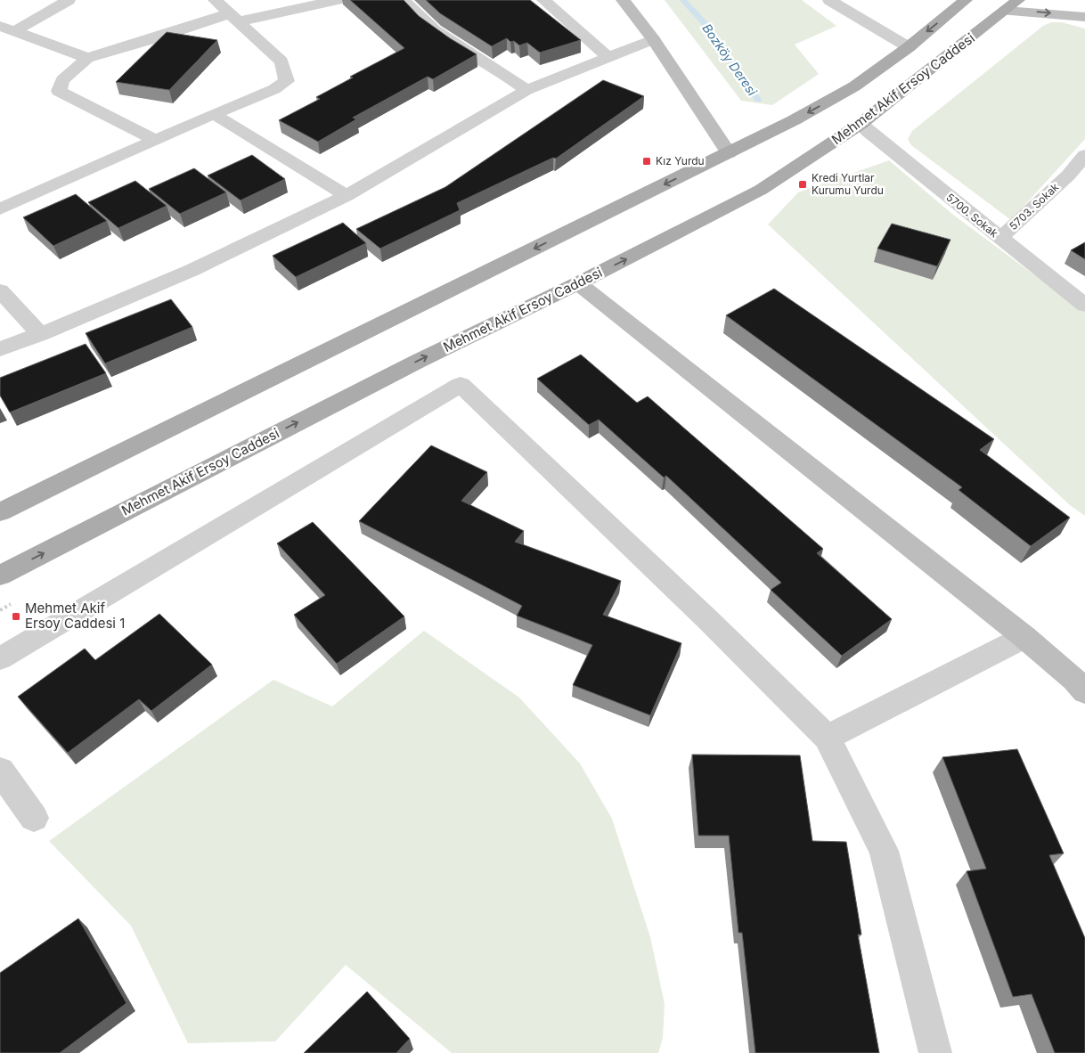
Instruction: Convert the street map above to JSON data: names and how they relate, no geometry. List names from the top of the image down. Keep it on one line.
{"streets":{"main road":["Mehmet Akif Ersoy Caddesi"],"street":["5703. Sokak","5700. Sokak"]},"crossings":[["Mehmet Akif Ersoy Caddesi","5700. Sokak"],["5703. Sokak","5700. Sokak"]],"water":["Bozköy Deresi"],"places":{"transit":["Kız Yurdu","Kredi Yurtlar Kurumu Yurdu","Mehmet Akif Ersoy Caddesi 1"]}}
